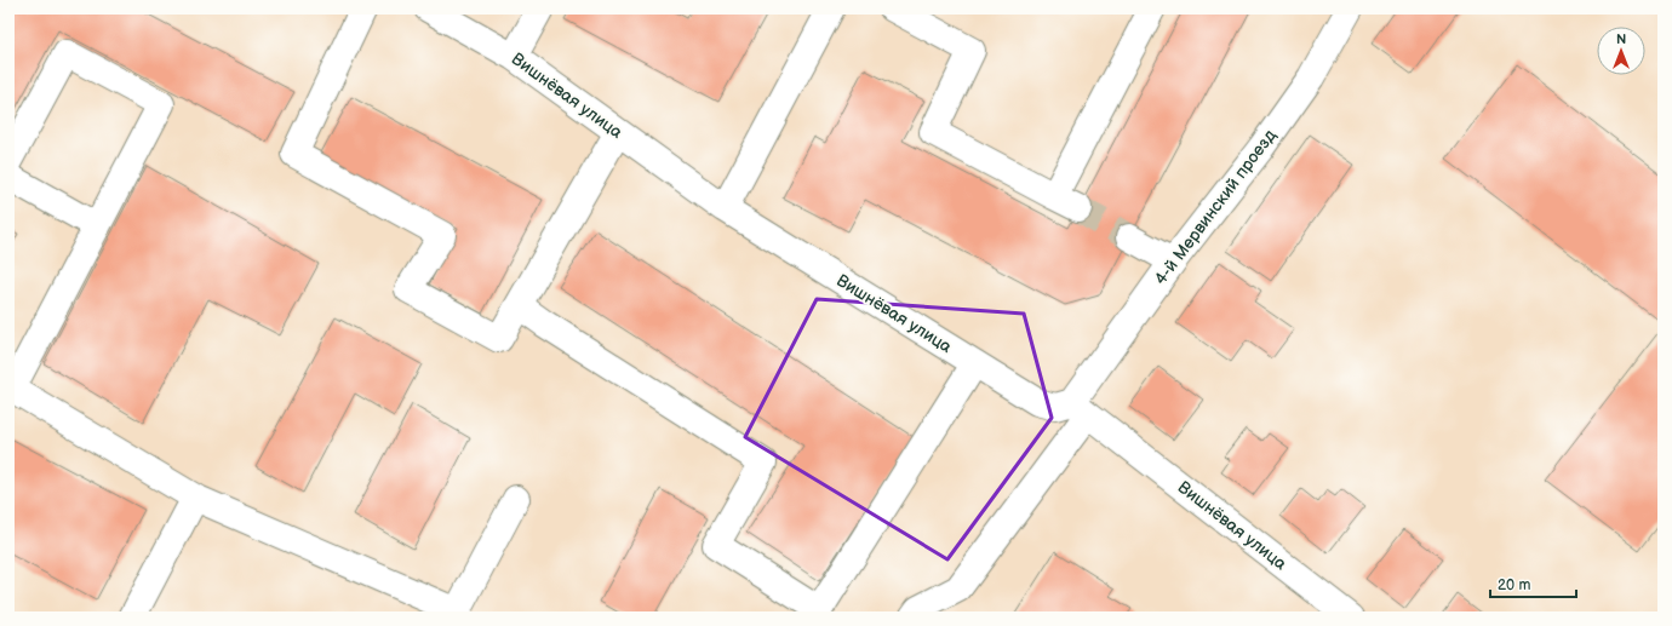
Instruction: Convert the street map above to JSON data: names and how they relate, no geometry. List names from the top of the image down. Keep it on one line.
{"streets":{"street":["Вишнёвая улица","4-й Мервинский проезд"]},"crossings":[["Вишнёвая улица","4-й Мервинский проезд"]],"scale_bar":"20 m","north":"top"}
